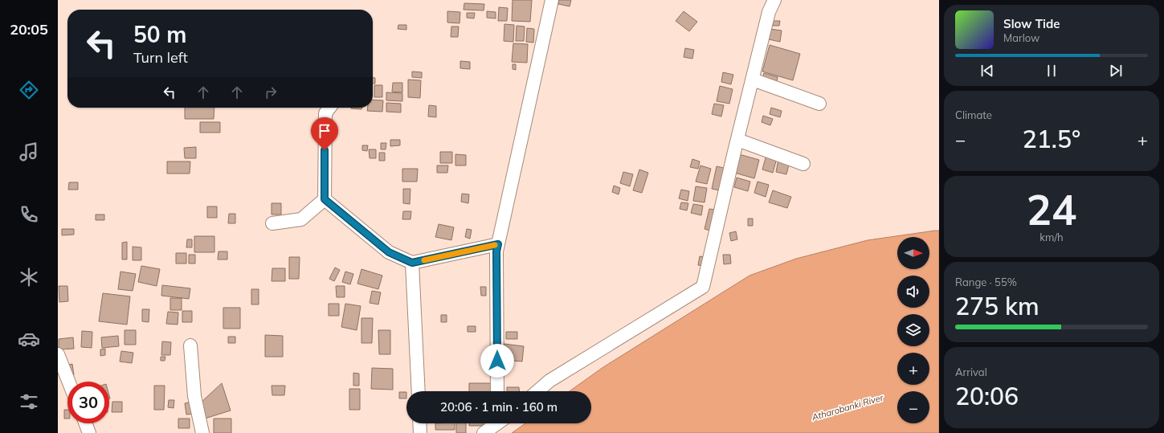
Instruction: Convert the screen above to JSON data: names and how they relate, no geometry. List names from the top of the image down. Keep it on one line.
{"water":["Atharobanki River"],"north":"right","page":{"tabs":"20:05","turn":["50 m","Turn left"],"song":["Slow Tide","Marlow"],"tile":["Climate",["24","km/h"],["Range · 55%","275 km"],["Arrival","20:06"]],"heat":["−","21.5°","+"],"map_buttons":["+","−"],"limit":"30","trip":"20:06 · 1 min · 160 m"}}
